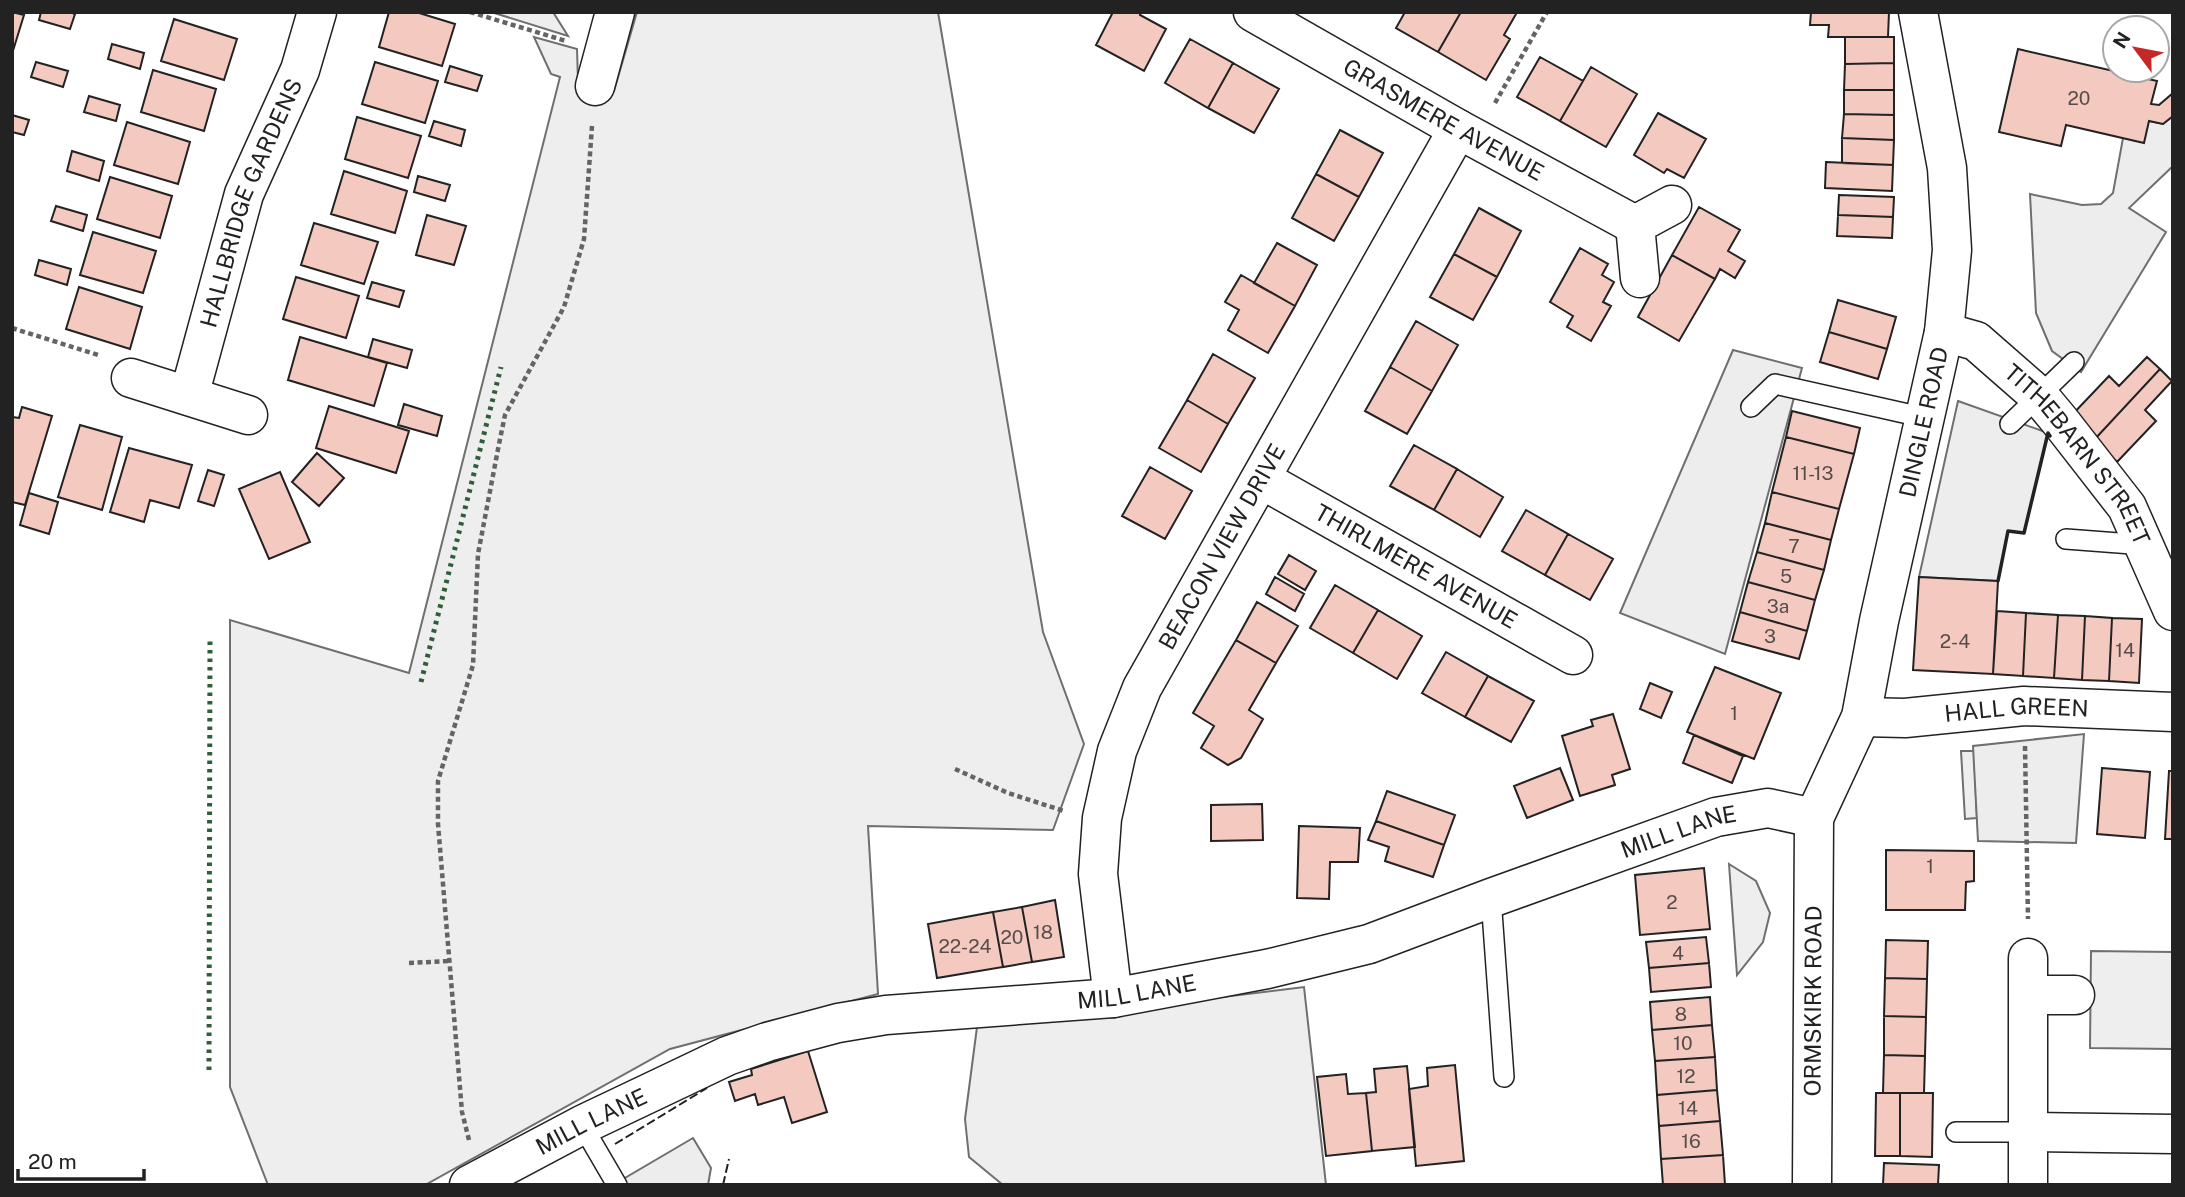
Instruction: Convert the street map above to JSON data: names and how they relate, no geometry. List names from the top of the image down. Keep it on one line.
{"streets":{"street":["GRASMERE AVENUE","HALLBRIDGE GARDENS","DINGLE ROAD","TITHEBARN STREET","BEACON VIEW DRIVE","THIRLMERE AVENUE","HALL GREEN","MILL LANE","ORMSKIRK ROAD"]},"crossings":[["GRASMERE AVENUE","BEACON VIEW DRIVE"],["DINGLE ROAD","TITHEBARN STREET"],["DINGLE ROAD","HALL GREEN"],["DINGLE ROAD","MILL LANE"],["DINGLE ROAD","ORMSKIRK ROAD"],["BEACON VIEW DRIVE","THIRLMERE AVENUE"],["BEACON VIEW DRIVE","MILL LANE"],["MILL LANE","ORMSKIRK ROAD"]],"house_numbers":["20","11-13","7","5","3a","3","2-4","14","1","1","2","18","20","22-24","4","8","10","12","14","16"],"scale_bar":"20 m","north":"top left"}
